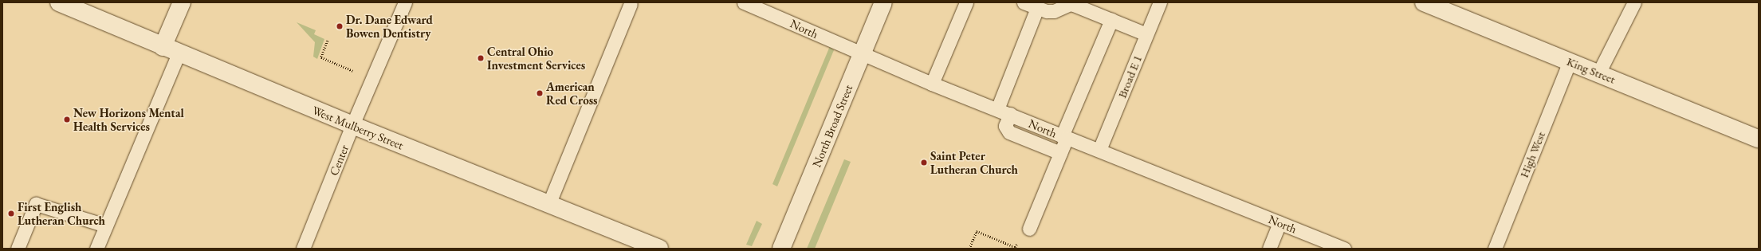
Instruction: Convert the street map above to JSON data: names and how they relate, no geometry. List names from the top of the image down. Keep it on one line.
{"streets":{"street":["King Street","North Broad Street","West Mulberry Street"],"lane":["North","Broad E 1","High West","Center"]},"crossings":[["North","Broad E 1"],["North","North Broad Street"],["King Street","High West"],["West Mulberry Street","Center"]],"places":["Dr. Dane Edward Bowen Dentistry","Central Ohio Investment Services","American Red Cross","New Horizons Mental Health Services","Saint Peter Lutheran Church","First English Lutheran Church"]}
